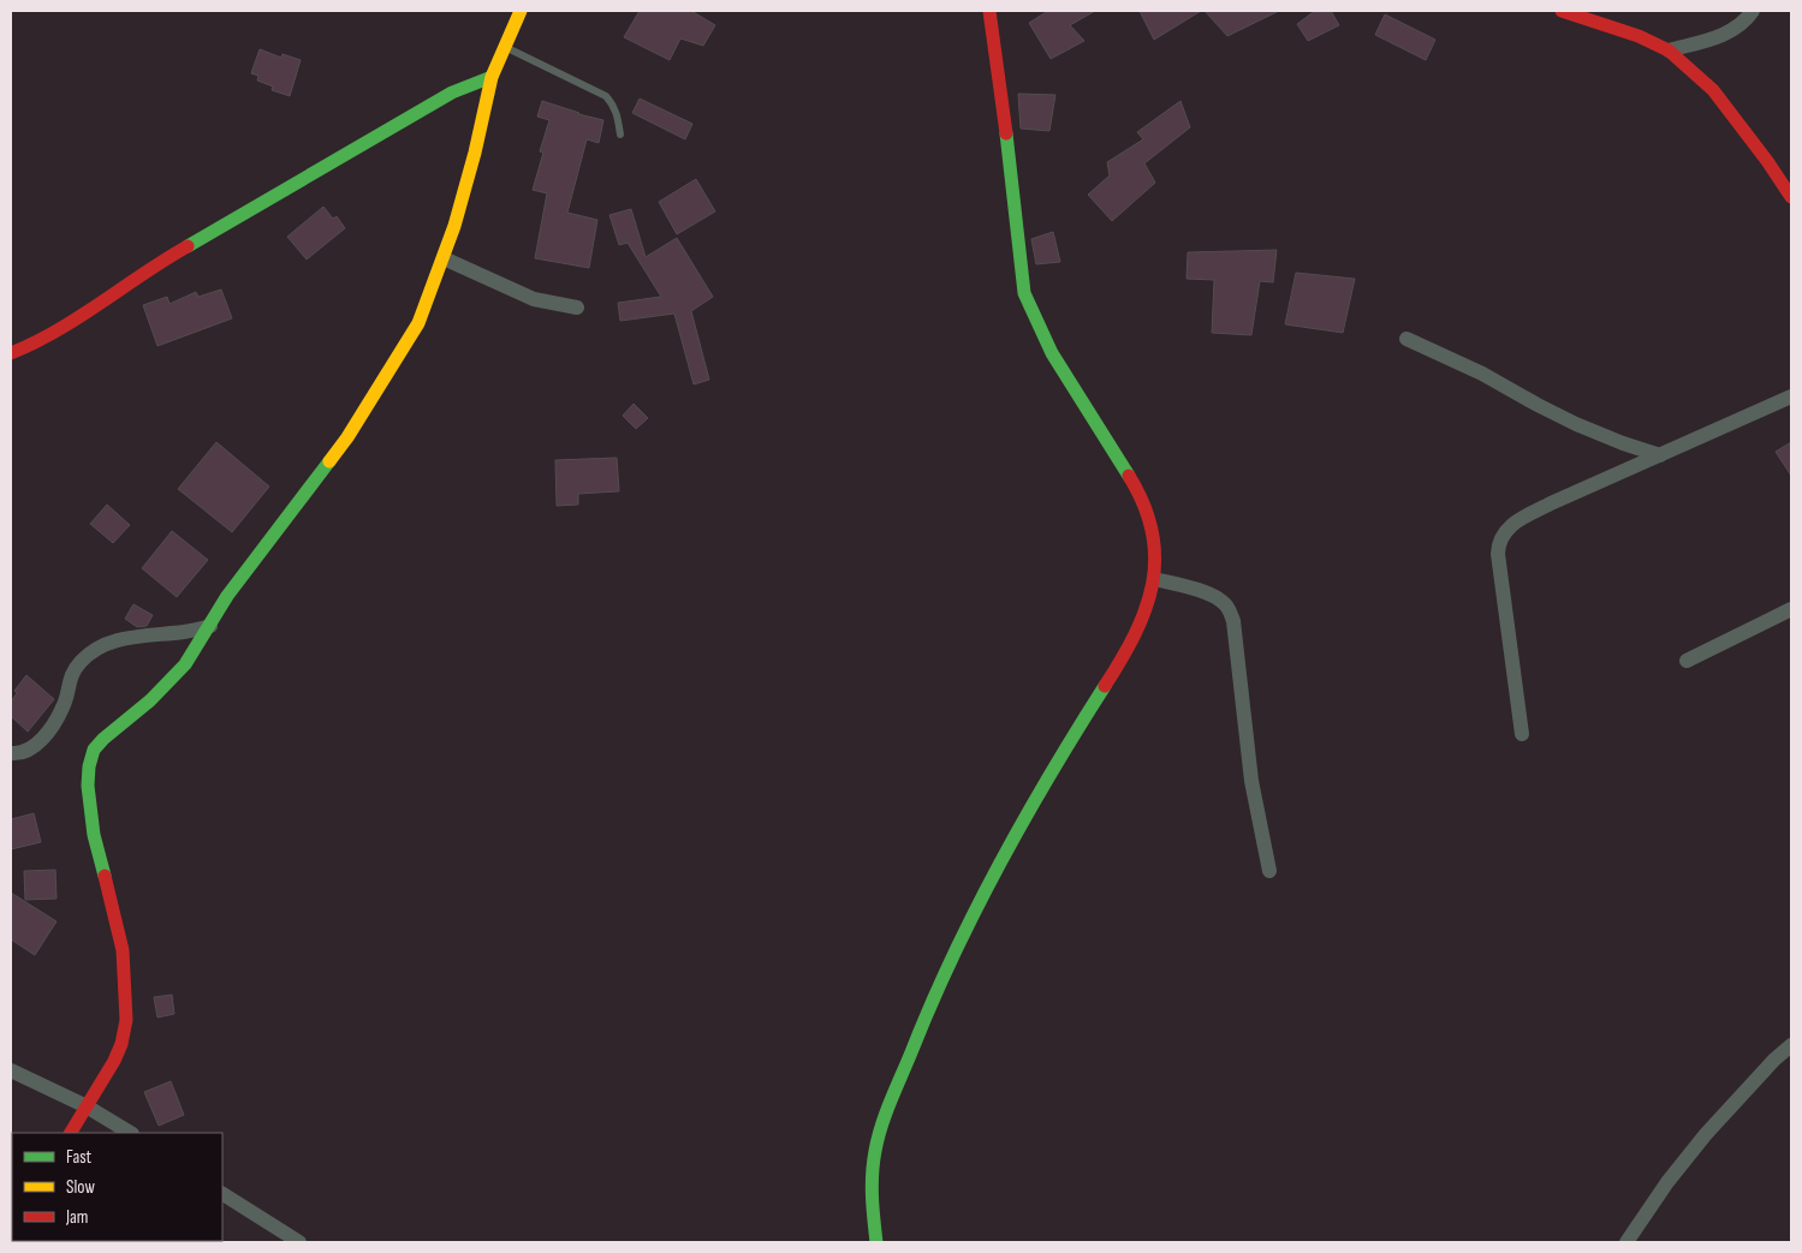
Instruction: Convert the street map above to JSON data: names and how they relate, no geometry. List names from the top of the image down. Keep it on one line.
{"legend":["Fast","Slow","Jam"]}
